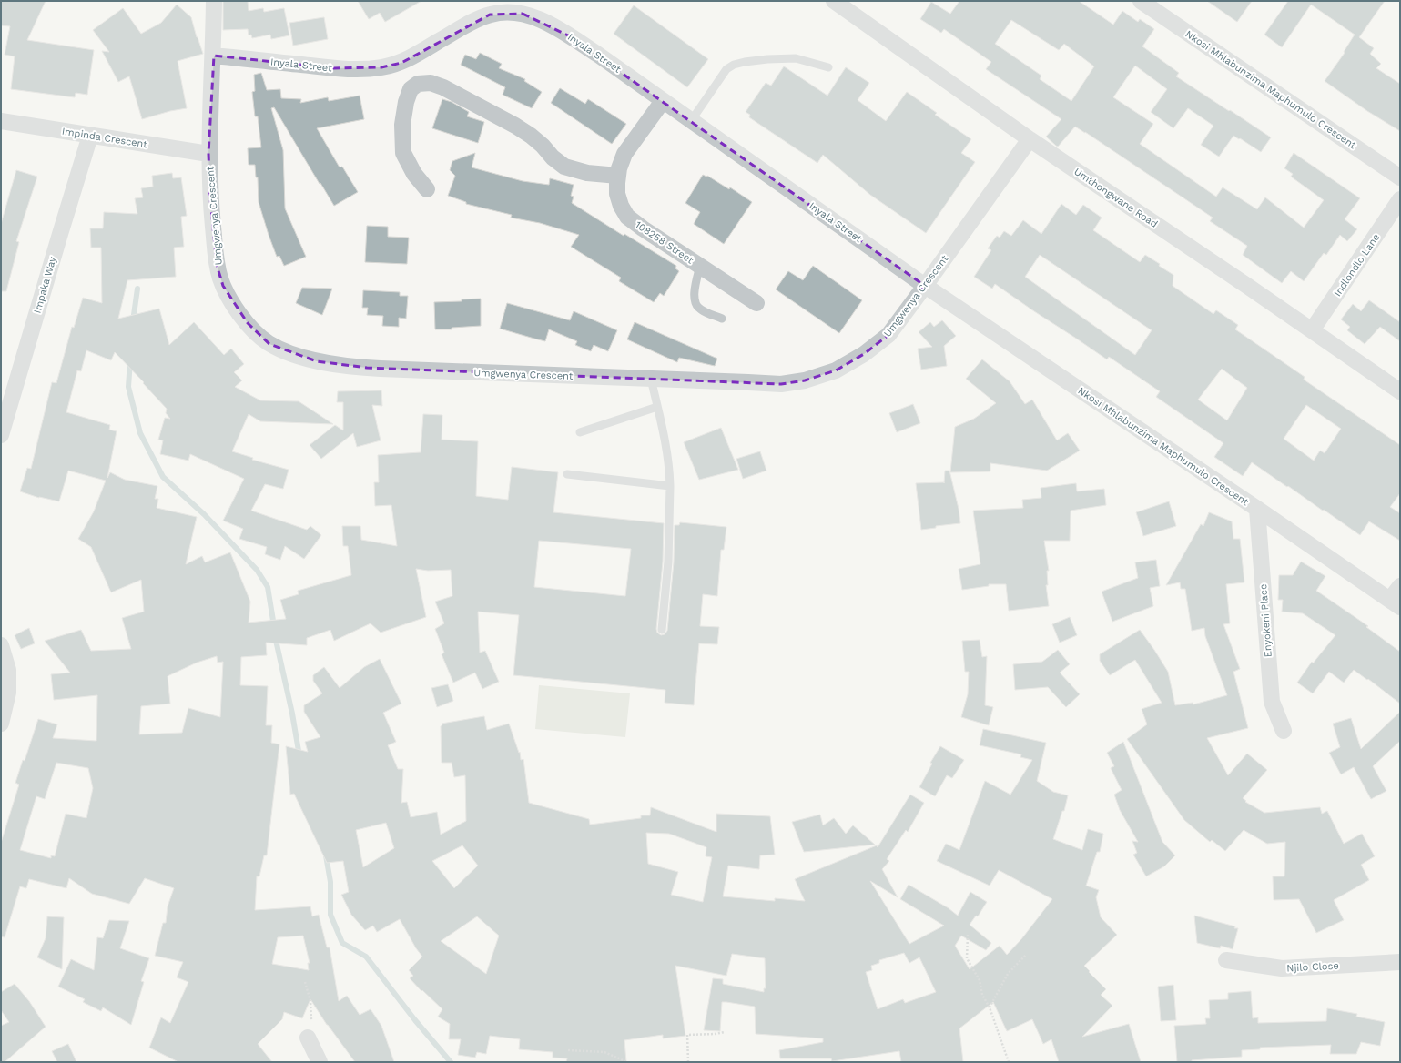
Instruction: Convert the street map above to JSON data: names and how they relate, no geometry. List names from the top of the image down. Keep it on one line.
{"streets":{"street":["Inyala Street","Nkosi Mhlabunzima Maphumulo Crescent","Impinda Crescent","Umthongwane Road","Umgwenya Crescent","108258 Street","Indlondlo Lane","Impaka Way","Enyokeni Place","Njilo Close"]},"crossings":[["Inyala Street","Nkosi Mhlabunzima Maphumulo Crescent"],["Inyala Street","Umgwenya Crescent"],["Inyala Street","108258 Street"],["Nkosi Mhlabunzima Maphumulo Crescent","Umgwenya Crescent"],["Nkosi Mhlabunzima Maphumulo Crescent","Enyokeni Place"],["Impinda Crescent","Umgwenya Crescent"],["Impinda Crescent","Impaka Way"],["Umthongwane Road","Umgwenya Crescent"],["Umthongwane Road","Indlondlo Lane"]]}
